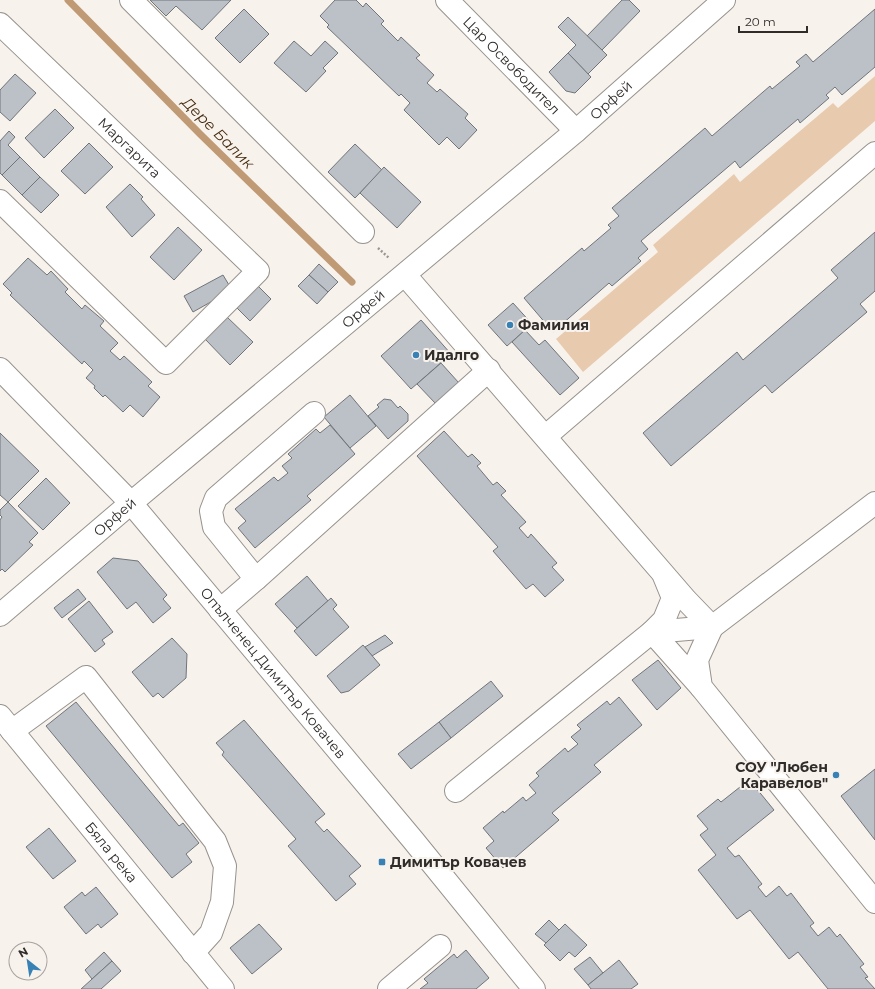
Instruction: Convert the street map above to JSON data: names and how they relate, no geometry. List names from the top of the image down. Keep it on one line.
{"streets":{"street":["Цар Освободител","Орфей","Маргарита","Опълченец Димитър Ковачев","Бяла река"]},"crossings":[["Цар Освободител","Орфей"],["Орфей","Опълченец Димитър Ковачев"]],"water":["Дере Балик"],"places":{"other":["Фамилия","Идалго","СОУ \"Любен Каравелов\""],"transit":["Димитър Ковачев"]},"scale_bar":"20 m","north":"top left"}
